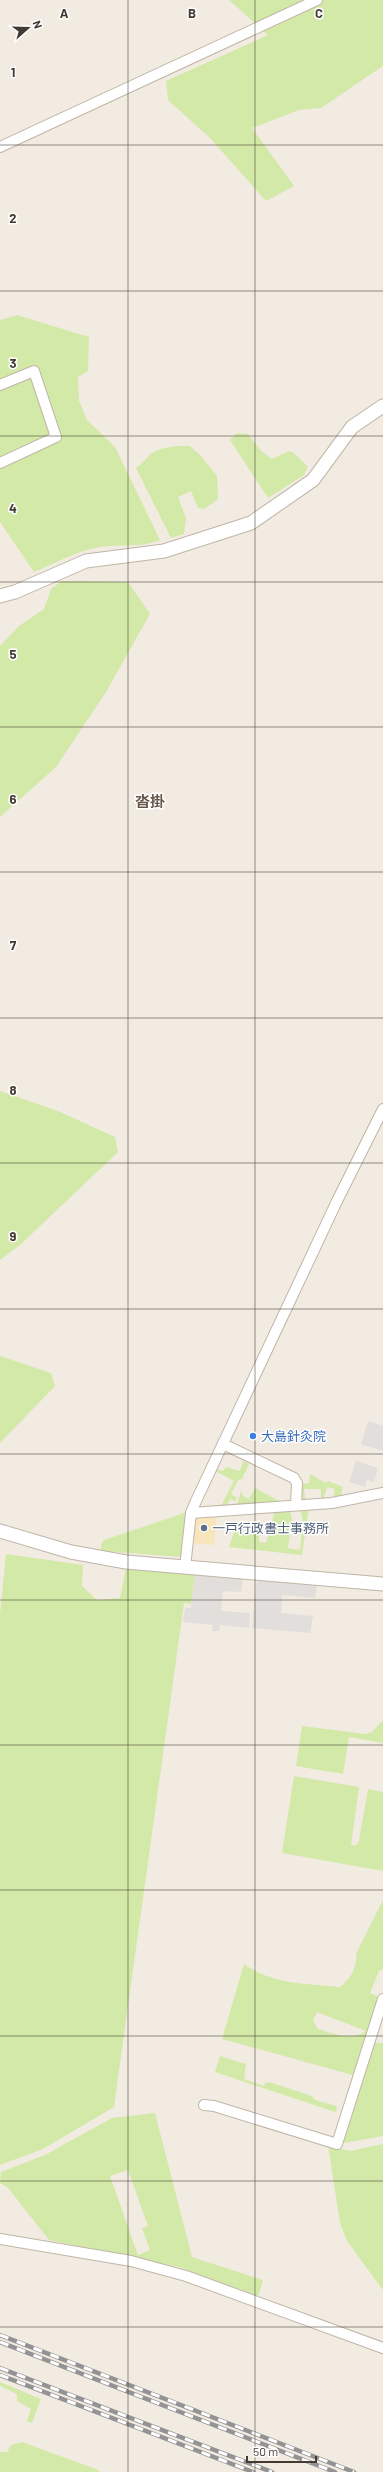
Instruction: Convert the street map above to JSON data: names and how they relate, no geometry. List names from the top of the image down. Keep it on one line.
{"districts":["沓掛"],"places":["大島針灸院","一戸行政書士事務所"],"scale_bar":"50 m","north":"right","grid":{"columns":["A","B","C"],"rows":["1","2","3","4","5","6","7","8","9"]}}
